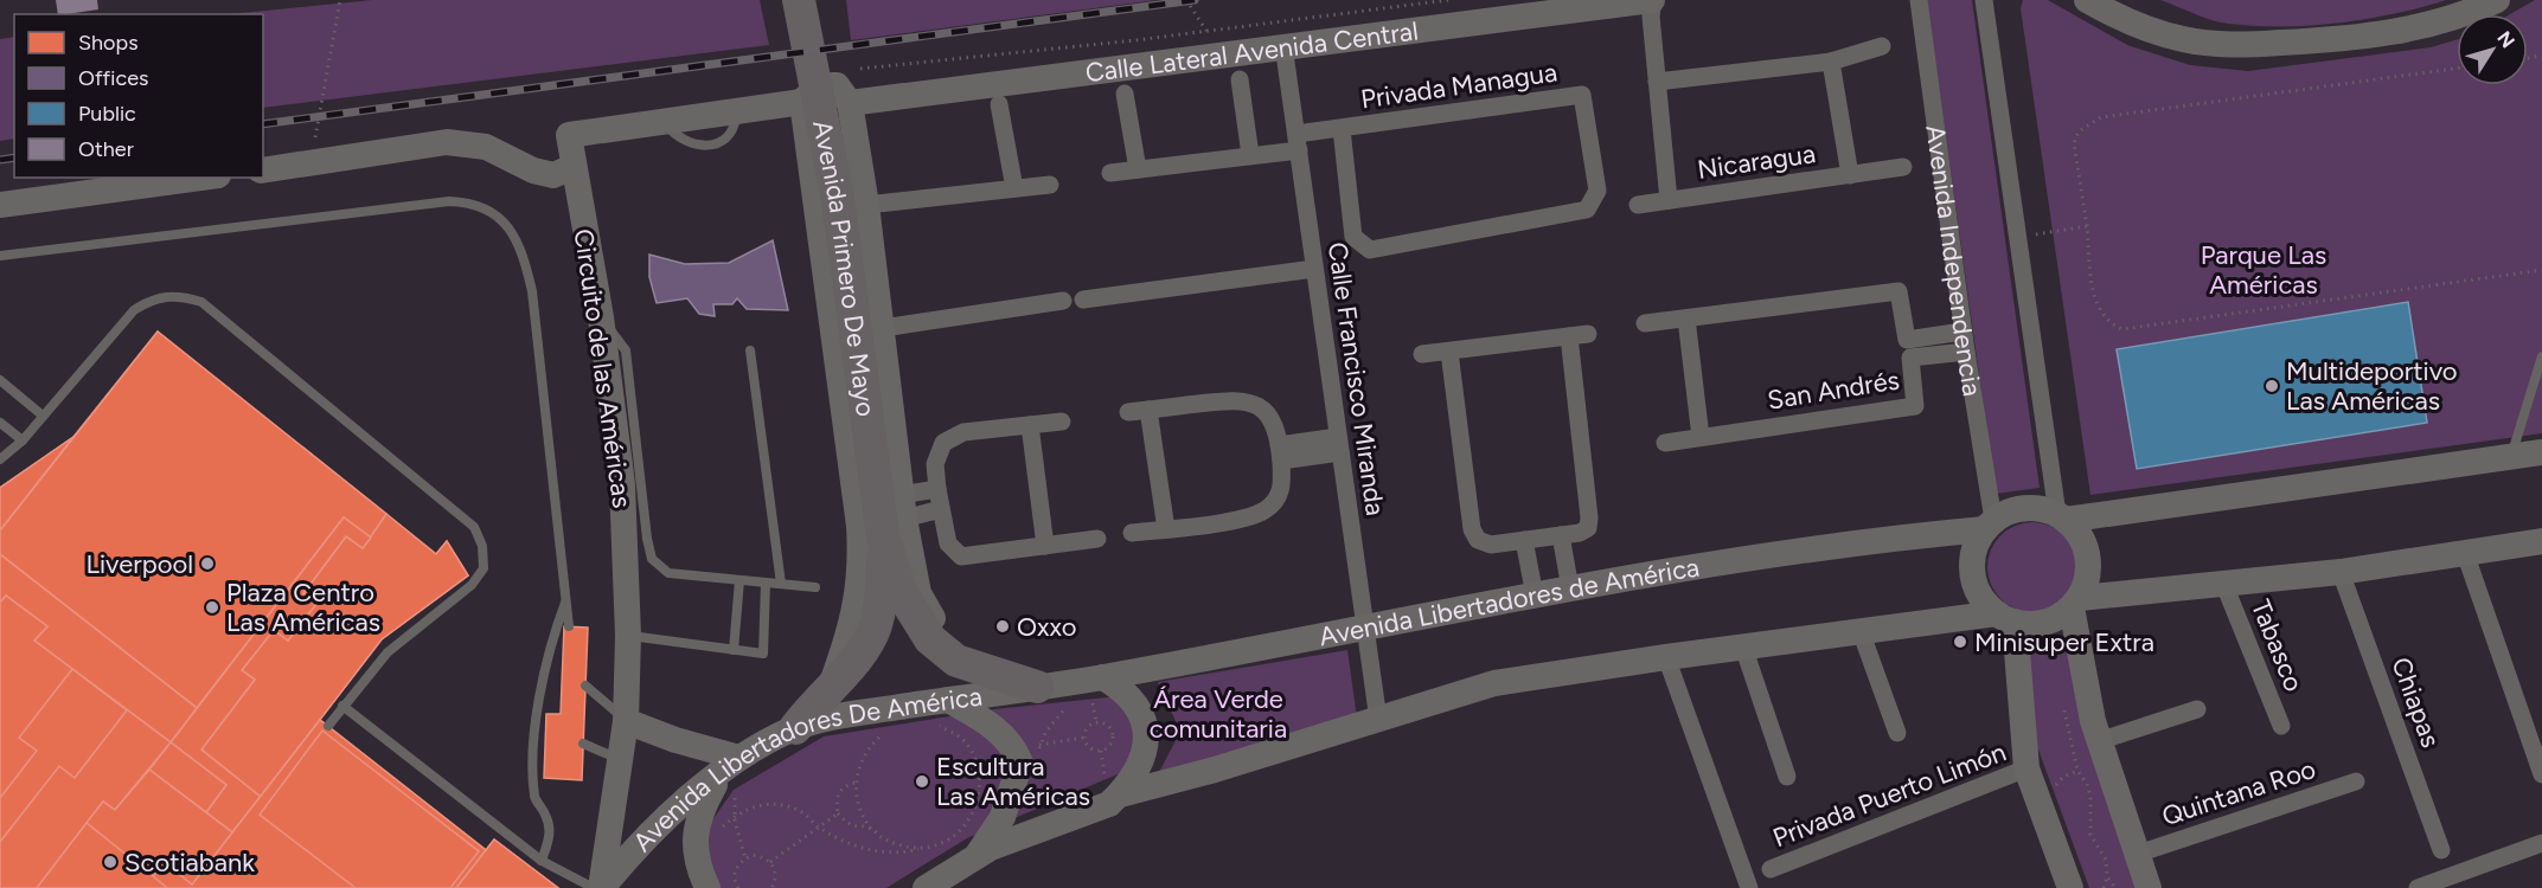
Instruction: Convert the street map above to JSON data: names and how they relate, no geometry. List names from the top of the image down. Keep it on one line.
{"streets":{"highway":["Avenida Primero De Mayo"],"main road":["Calle Lateral Avenida Central","Circuito de las Américas","Avenida Libertadores de América","Avenida Libertadores De América"],"street":["Privada Managua","Nicaragua","Avenida Independencia","Calle Francisco Miranda","San Andrés","Tabasco","Chiapas","Quintana Roo","Privada Puerto Limón"]},"crossings":[["Calle Lateral Avenida Central","Nicaragua"],["Calle Lateral Avenida Central","Calle Francisco Miranda"],["Privada Managua","Calle Francisco Miranda"],["Avenida Independencia","San Andrés"],["Avenida Independencia","Avenida Libertadores de América"],["Avenida Primero De Mayo","Avenida Libertadores de América"],["Avenida Primero De Mayo","Avenida Libertadores De América"],["Circuito de las Américas","Avenida Libertadores De América"],["Calle Francisco Miranda","Avenida Libertadores de América"],["Avenida Libertadores de América","Avenida Libertadores De América"]],"parks":["Parque Las Américas","Área Verde comunitaria"],"places":["Multideportivo Las Américas","Liverpool","Plaza Centro Las Américas","Oxxo","Minisuper Extra","Escultura Las Américas","Scotiabank"],"legend":["Shops","Offices","Public","Other"],"north":"top right"}
